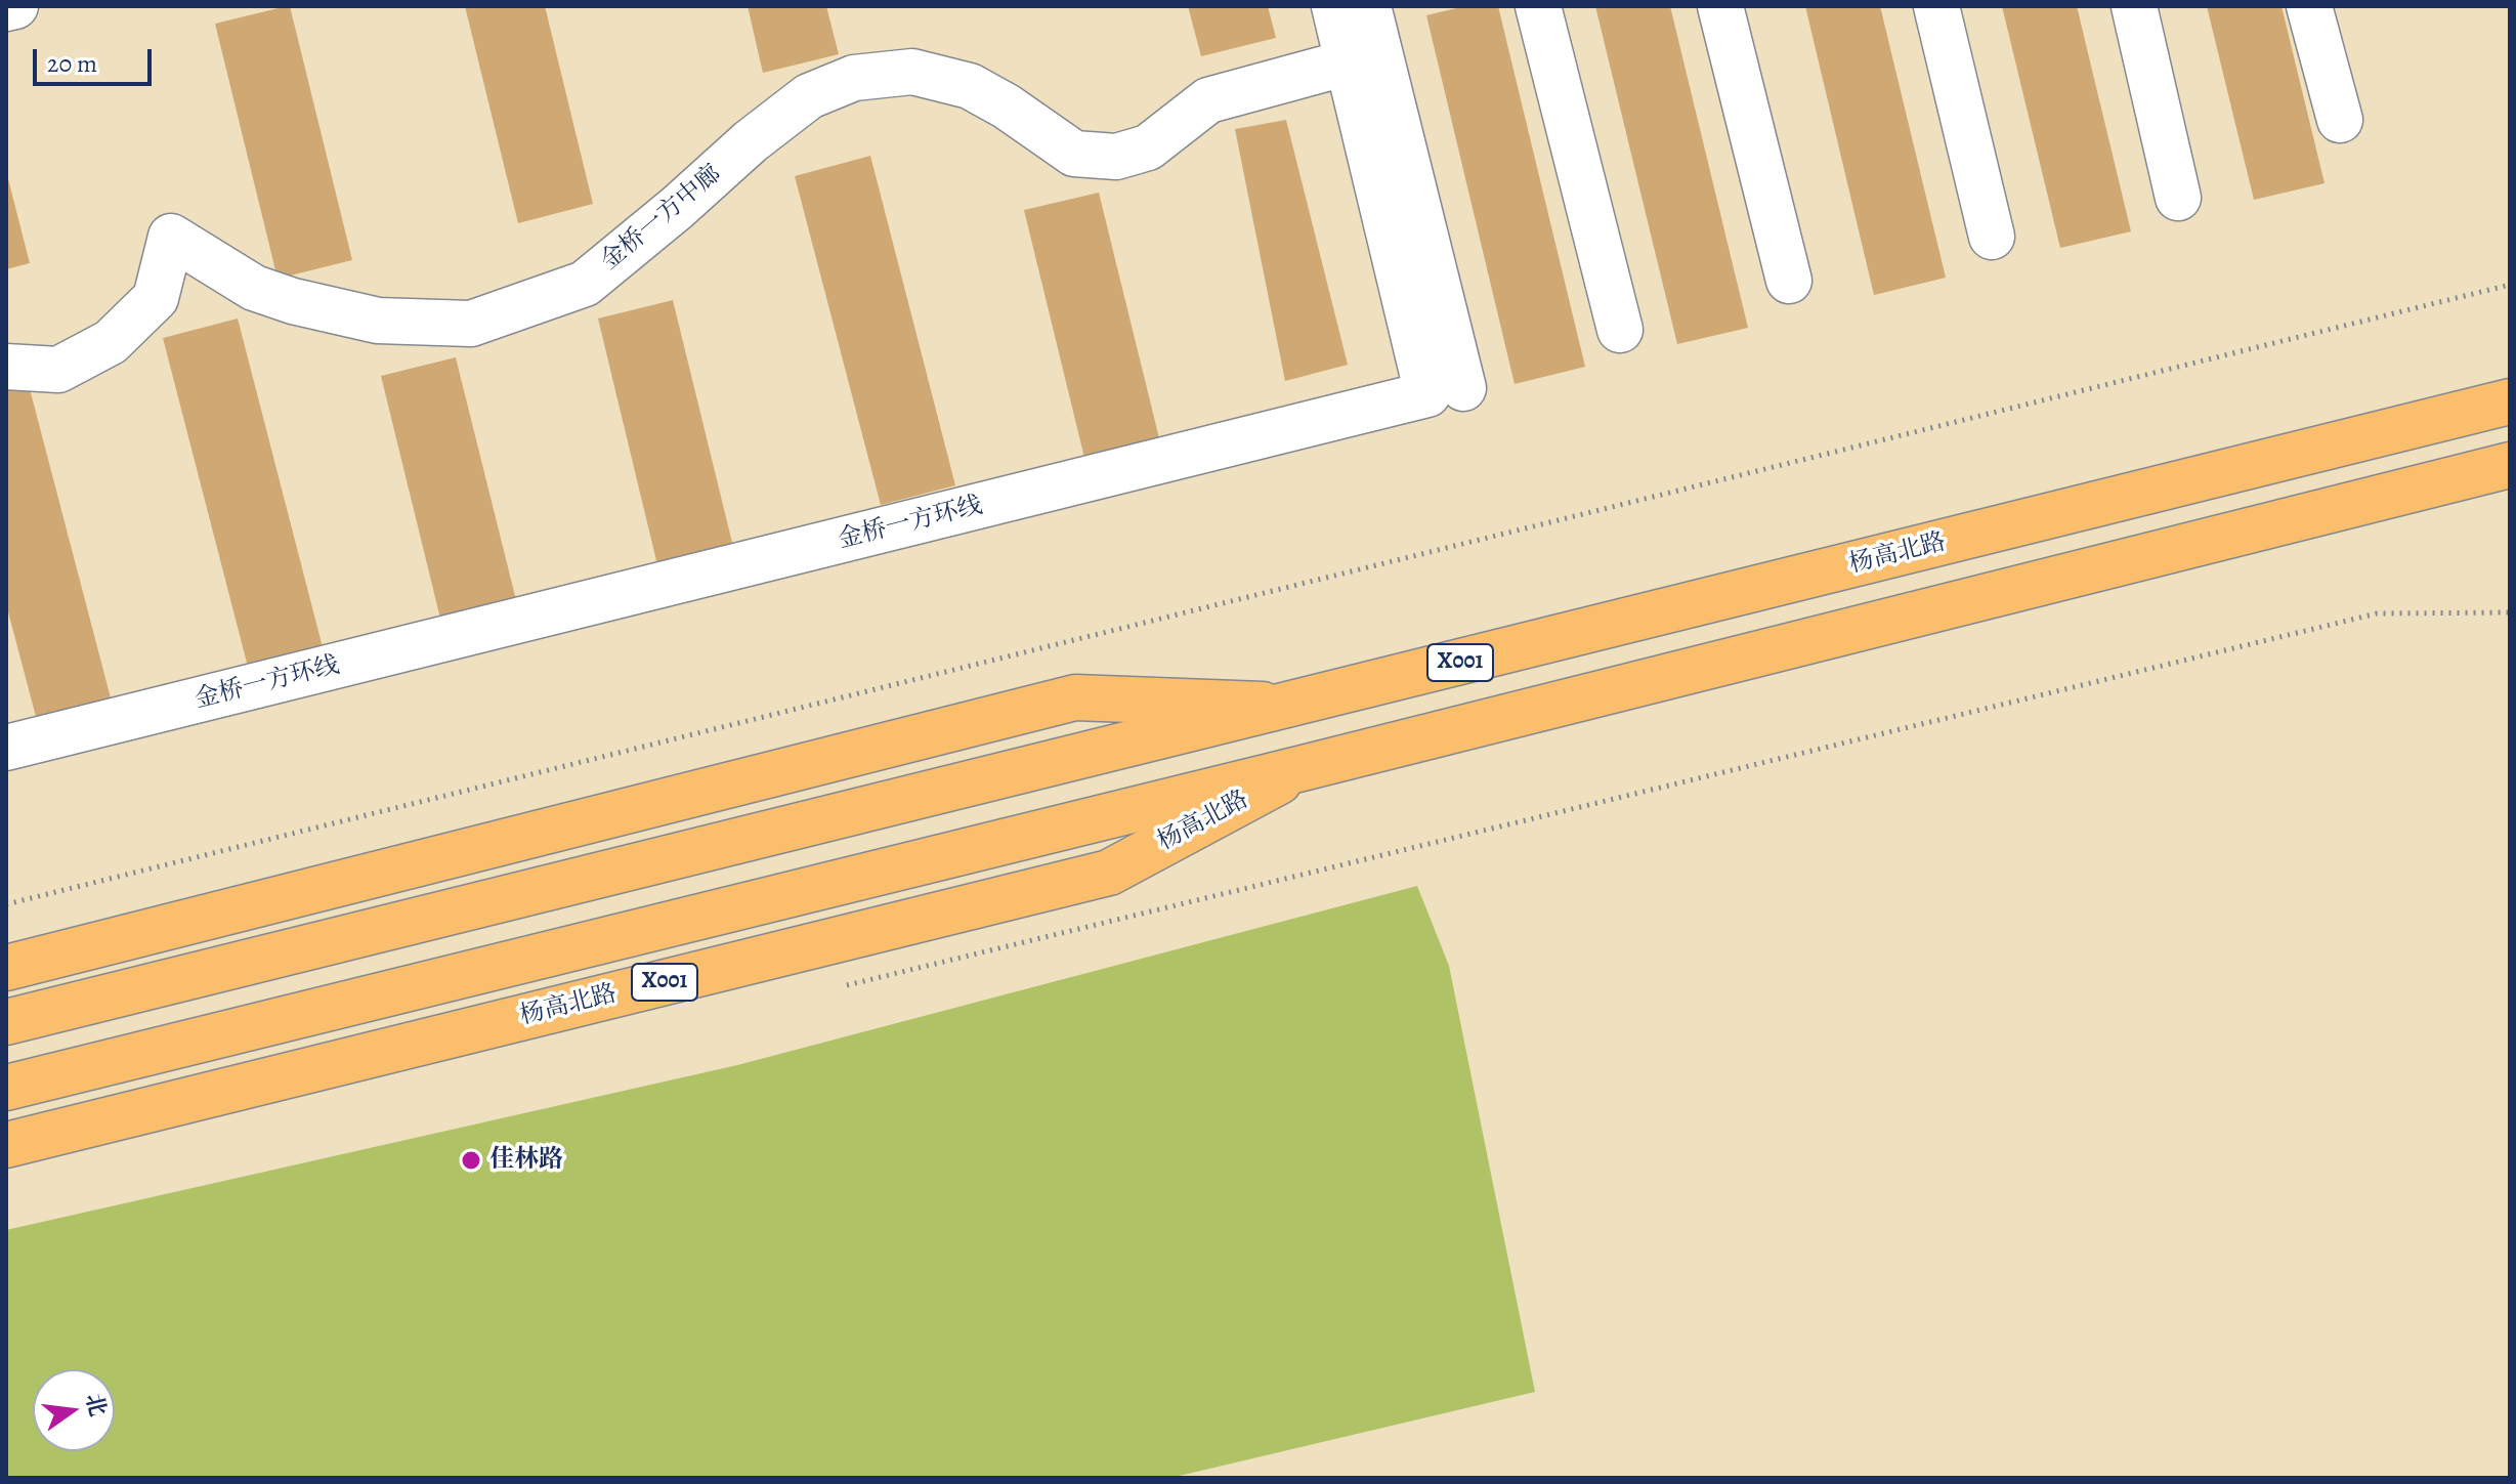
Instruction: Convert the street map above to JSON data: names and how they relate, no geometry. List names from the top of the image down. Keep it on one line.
{"streets":{"main road":["杨高北路","X001"],"lane":["金桥一方中廊","金桥一方环线"]},"crossings":[["金桥一方中廊","金桥一方环线"]],"places":["佳林路"],"scale_bar":"20 m","north":"right"}
